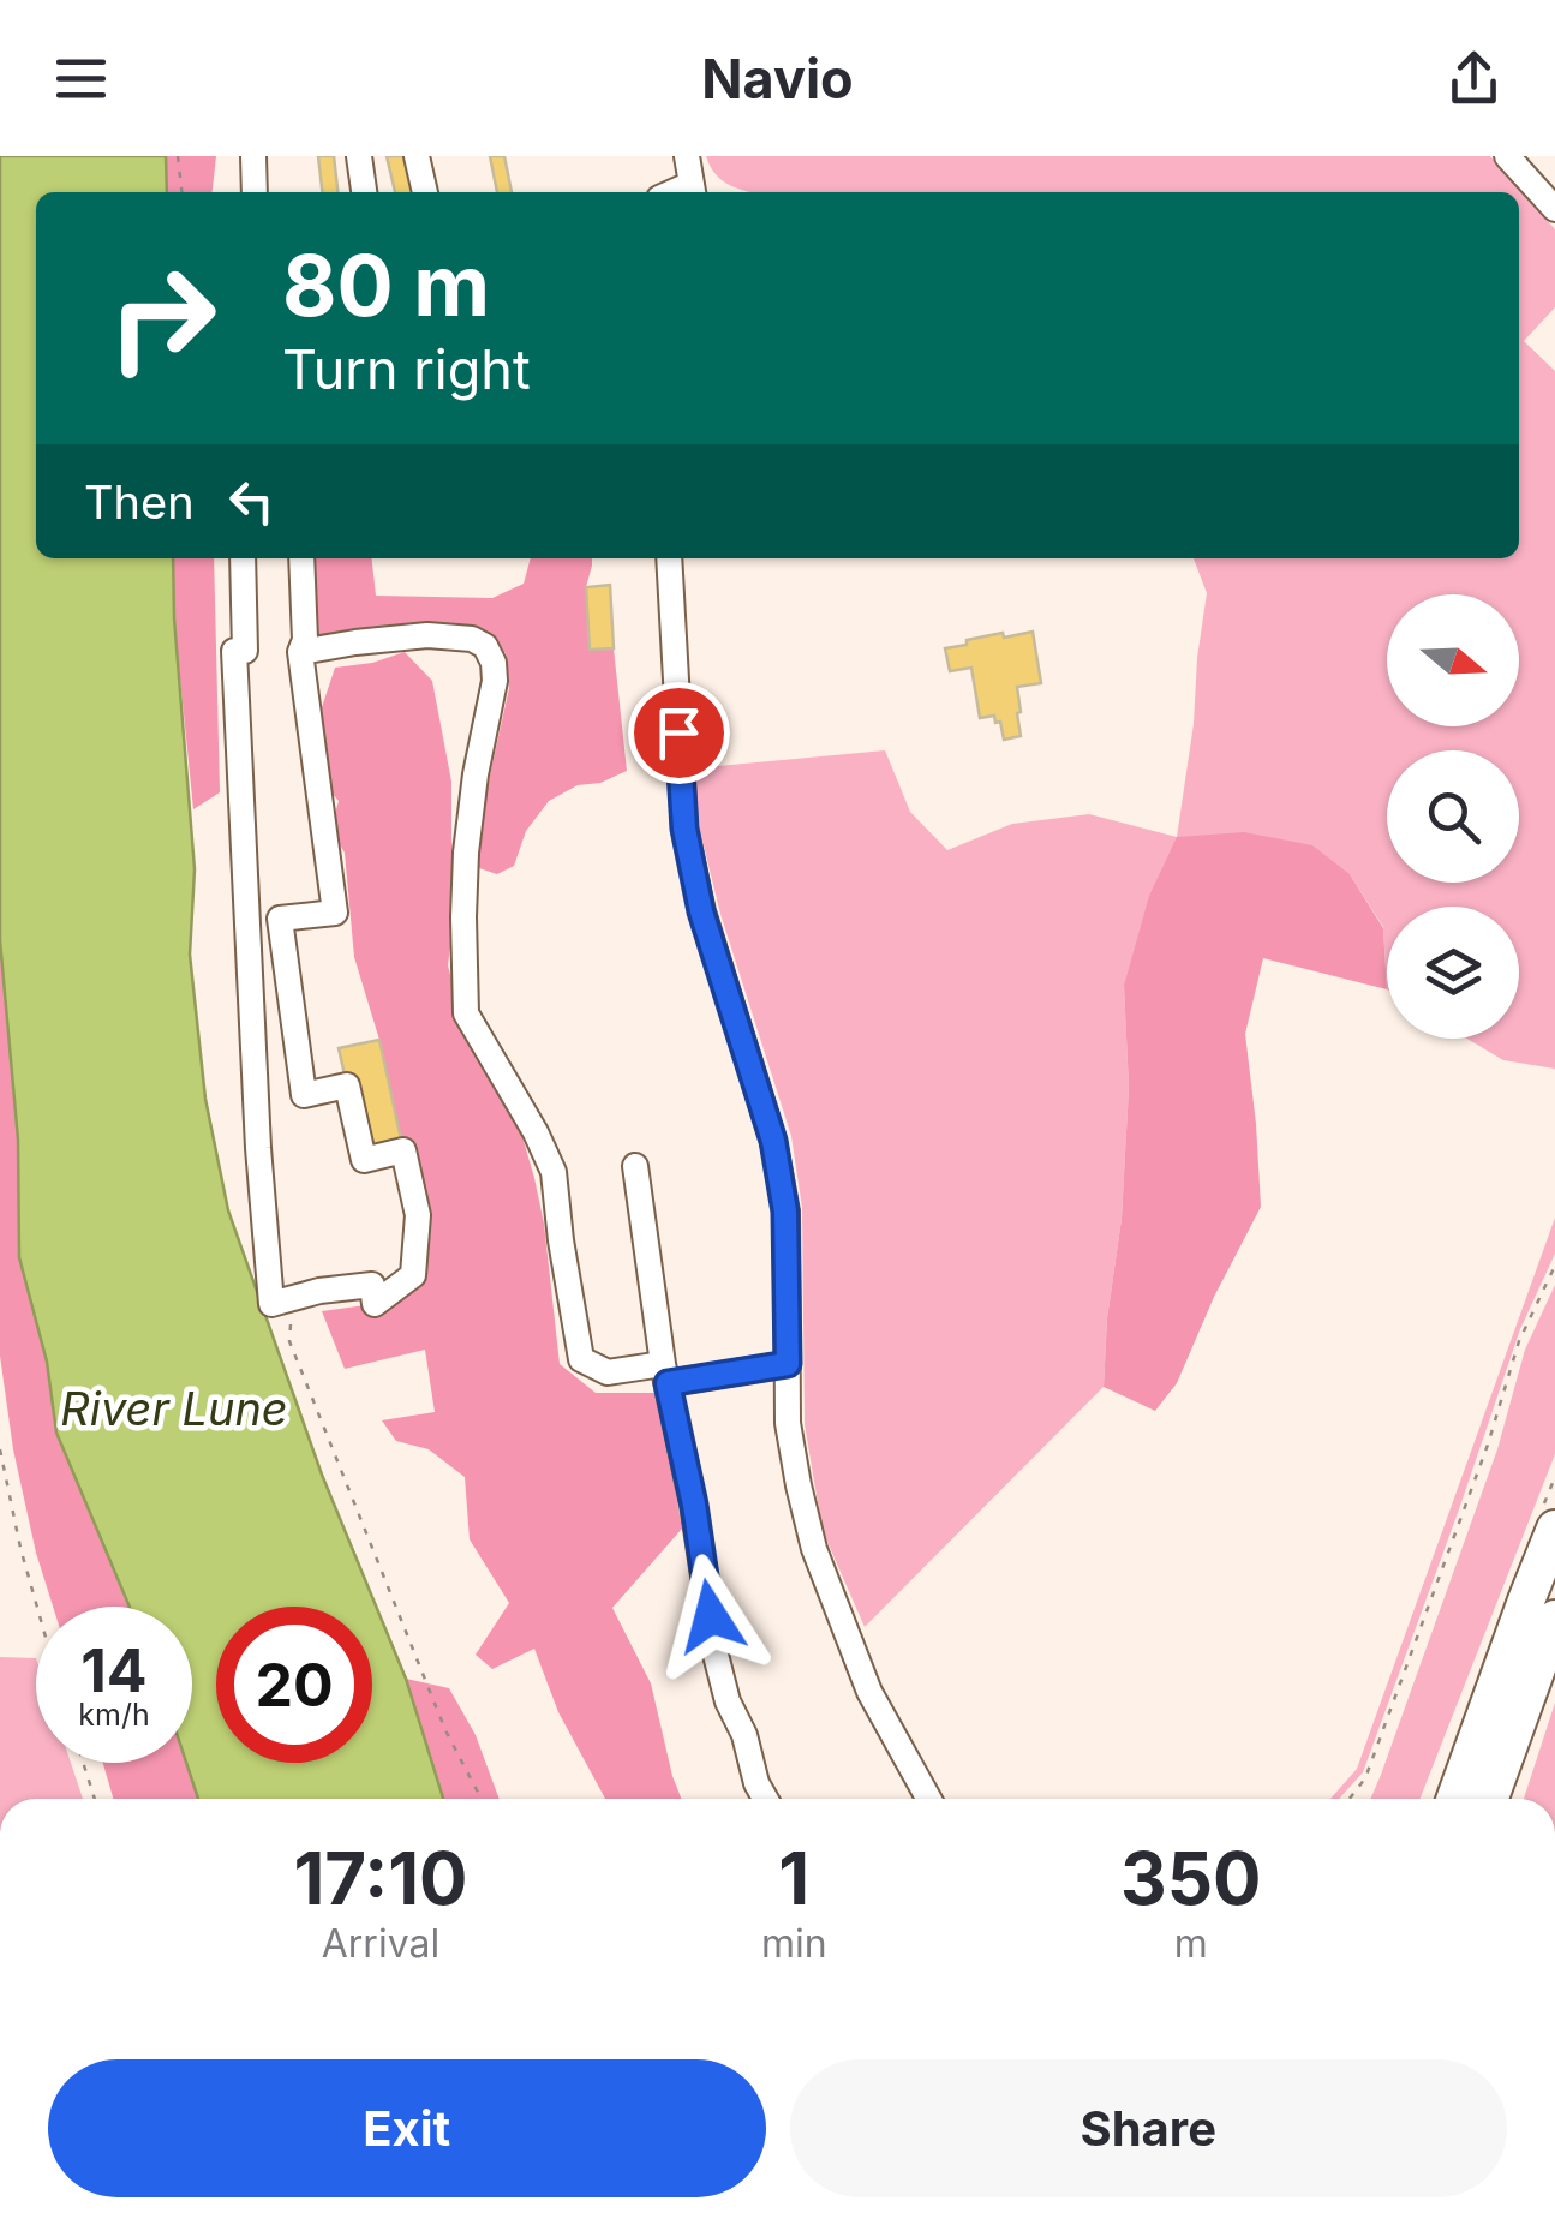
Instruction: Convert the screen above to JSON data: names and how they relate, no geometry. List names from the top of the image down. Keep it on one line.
{"water":["River Lune"],"north":"right","page":{"header":"Navio","turn":["80 m","Turn right"],"then":"Then","speed":"14 km/h","limit":"20","eta":["17:10","Arrival","1","min","350","m"],"buttons":["Exit","Share"]}}
